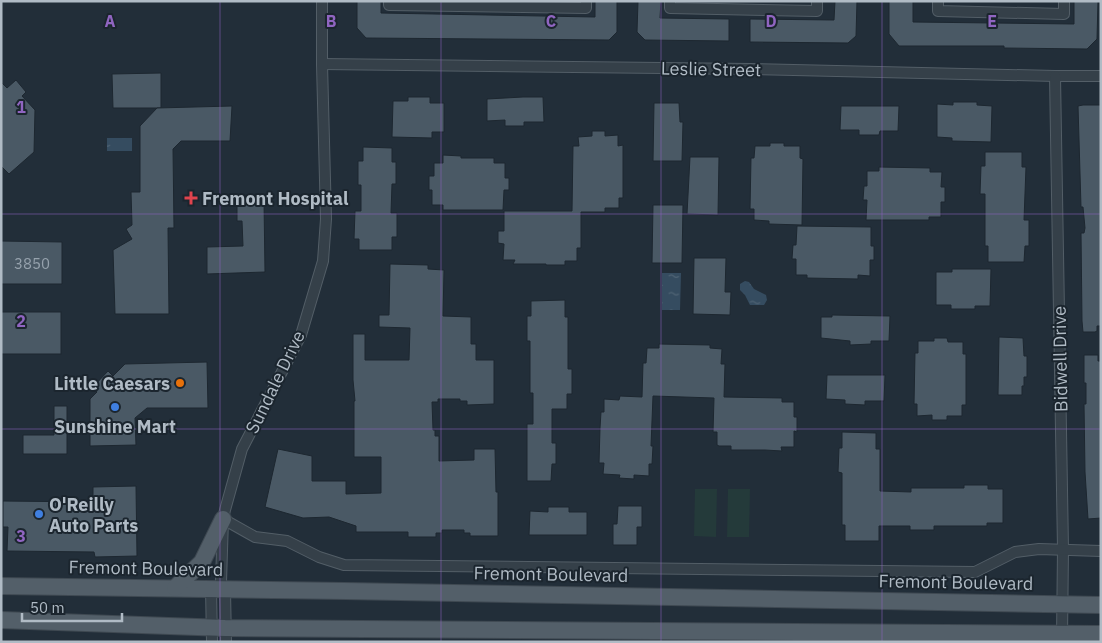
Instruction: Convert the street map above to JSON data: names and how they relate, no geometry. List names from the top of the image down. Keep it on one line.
{"streets":{"main road":["Fremont Boulevard"],"street":["Leslie Street","Bidwell Drive","Sundale Drive"]},"crossings":[["Leslie Street","Bidwell Drive"],["Leslie Street","Sundale Drive"],["Bidwell Drive","Fremont Boulevard"],["Sundale Drive","Fremont Boulevard"]],"places":{"health":["Fremont Hospital"],"other":["Little Caesars","Sunshine Mart","O'Reilly Auto Parts"]},"house_numbers":["3850"],"scale_bar":"50 m","grid":{"columns":["A","B","C","D","E"],"rows":["1","2","3"]}}
